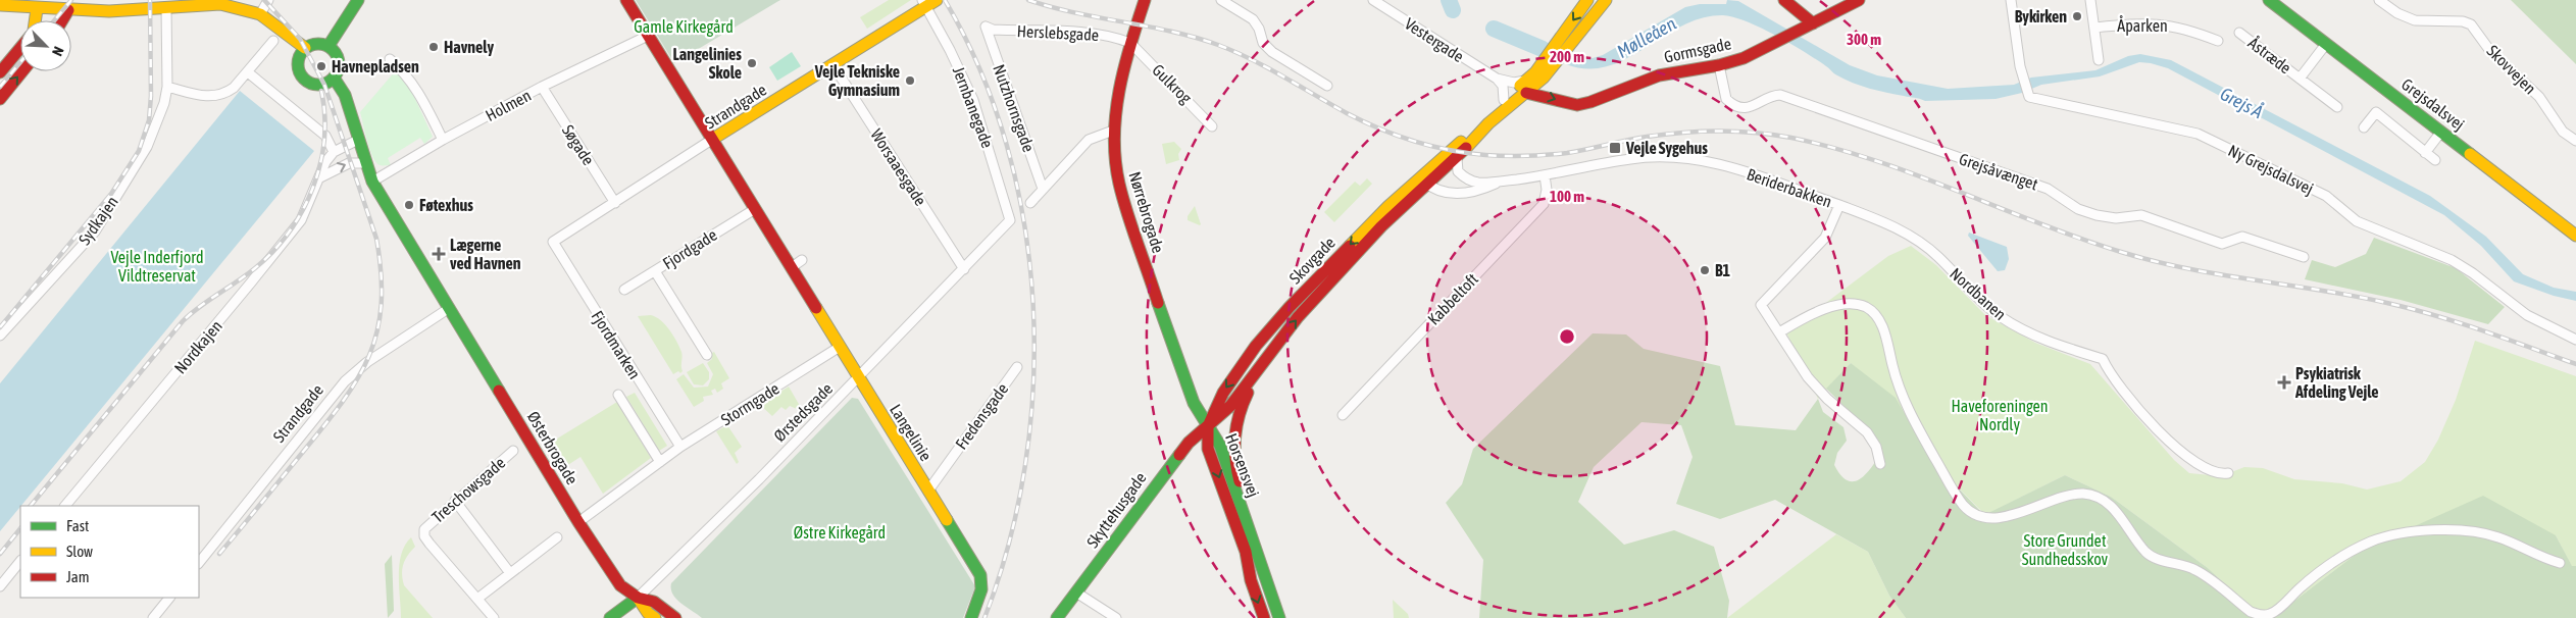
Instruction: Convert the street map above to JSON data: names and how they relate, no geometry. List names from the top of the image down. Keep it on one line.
{"streets":{"main road":["Gormsgade","Grejsdalsvej","Strandgade","Nørrebrogade","Skovgade","Ørstedsgade","Langelinie","Østerbrogade","Horsensvej","Skyttehusgade"],"street":["Åparken","Herslebsgade","Vestergade","Åstræde","Skovvejen","Gulkrog","Holmen","Jernbanegade","Nutzhornsgade","Søgade","Worsaaesgade","Ny Grejsdalsvej","Grejsåvænget","Beriderbakken","Sydkajen","Fjordgade","Nordbanen","Kabbeltoft","Fjordmarken","Nordkajen","Stormgade","Fredensgade","Treschowsgade"]},"crossings":[["Herslebsgade","Gulkrog"],["Herslebsgade","Nutzhornsgade"],["Herslebsgade","Nørrebrogade"],["Vestergade","Gormsgade"],["Vestergade","Skovgade"],["Gormsgade","Grejsåvænget"],["Gormsgade","Skovgade"],["Åstræde","Grejsdalsvej"],["Gulkrog","Nørrebrogade"],["Holmen","Søgade"],["Holmen","Langelinie"],["Holmen","Østerbrogade"],["Strandgade","Jernbanegade"],["Strandgade","Søgade"],["Strandgade","Worsaaesgade"],["Strandgade","Fjordmarken"],["Strandgade","Langelinie"],["Strandgade","Østerbrogade"],["Jernbanegade","Ørstedsgade"],["Worsaaesgade","Ørstedsgade"],["Beriderbakken","Skovgade"],["Beriderbakken","Nordbanen"],["Beriderbakken","Kabbeltoft"],["Nørrebrogade","Skovgade"],["Nørrebrogade","Horsensvej"],["Nørrebrogade","Skyttehusgade"],["Fjordgade","Langelinie"],["Skovgade","Horsensvej"],["Skovgade","Skyttehusgade"],["Fjordmarken","Stormgade"],["Stormgade","Langelinie"],["Stormgade","Østerbrogade"],["Ørstedsgade","Langelinie"],["Ørstedsgade","Østerbrogade"],["Fredensgade","Langelinie"],["Horsensvej","Skyttehusgade"]],"one_way":["Gormsgade"],"water":["Mølleåen","Grejs Å"],"parks":["Gamle Kirkegård","Vejle Inderfjord Vildtreservat","Haveforeningen Nordly","Østre Kirkegård","Store Grundet Sundhedsskov"],"places":{"other":["Bykirken","Havnely","Langelinies Skole","Havnepladsen","Vejle Tekniske Gymnasium","Føtexhus","B1"],"transit":["Vejle Sygehus"],"health":["Lægerne ved Havnen","Psykiatrisk Afdeling Vejle"]},"legend":["Fast","Slow","Jam"],"north":"bottom right","rings":["300 m","200 m","100 m"]}
